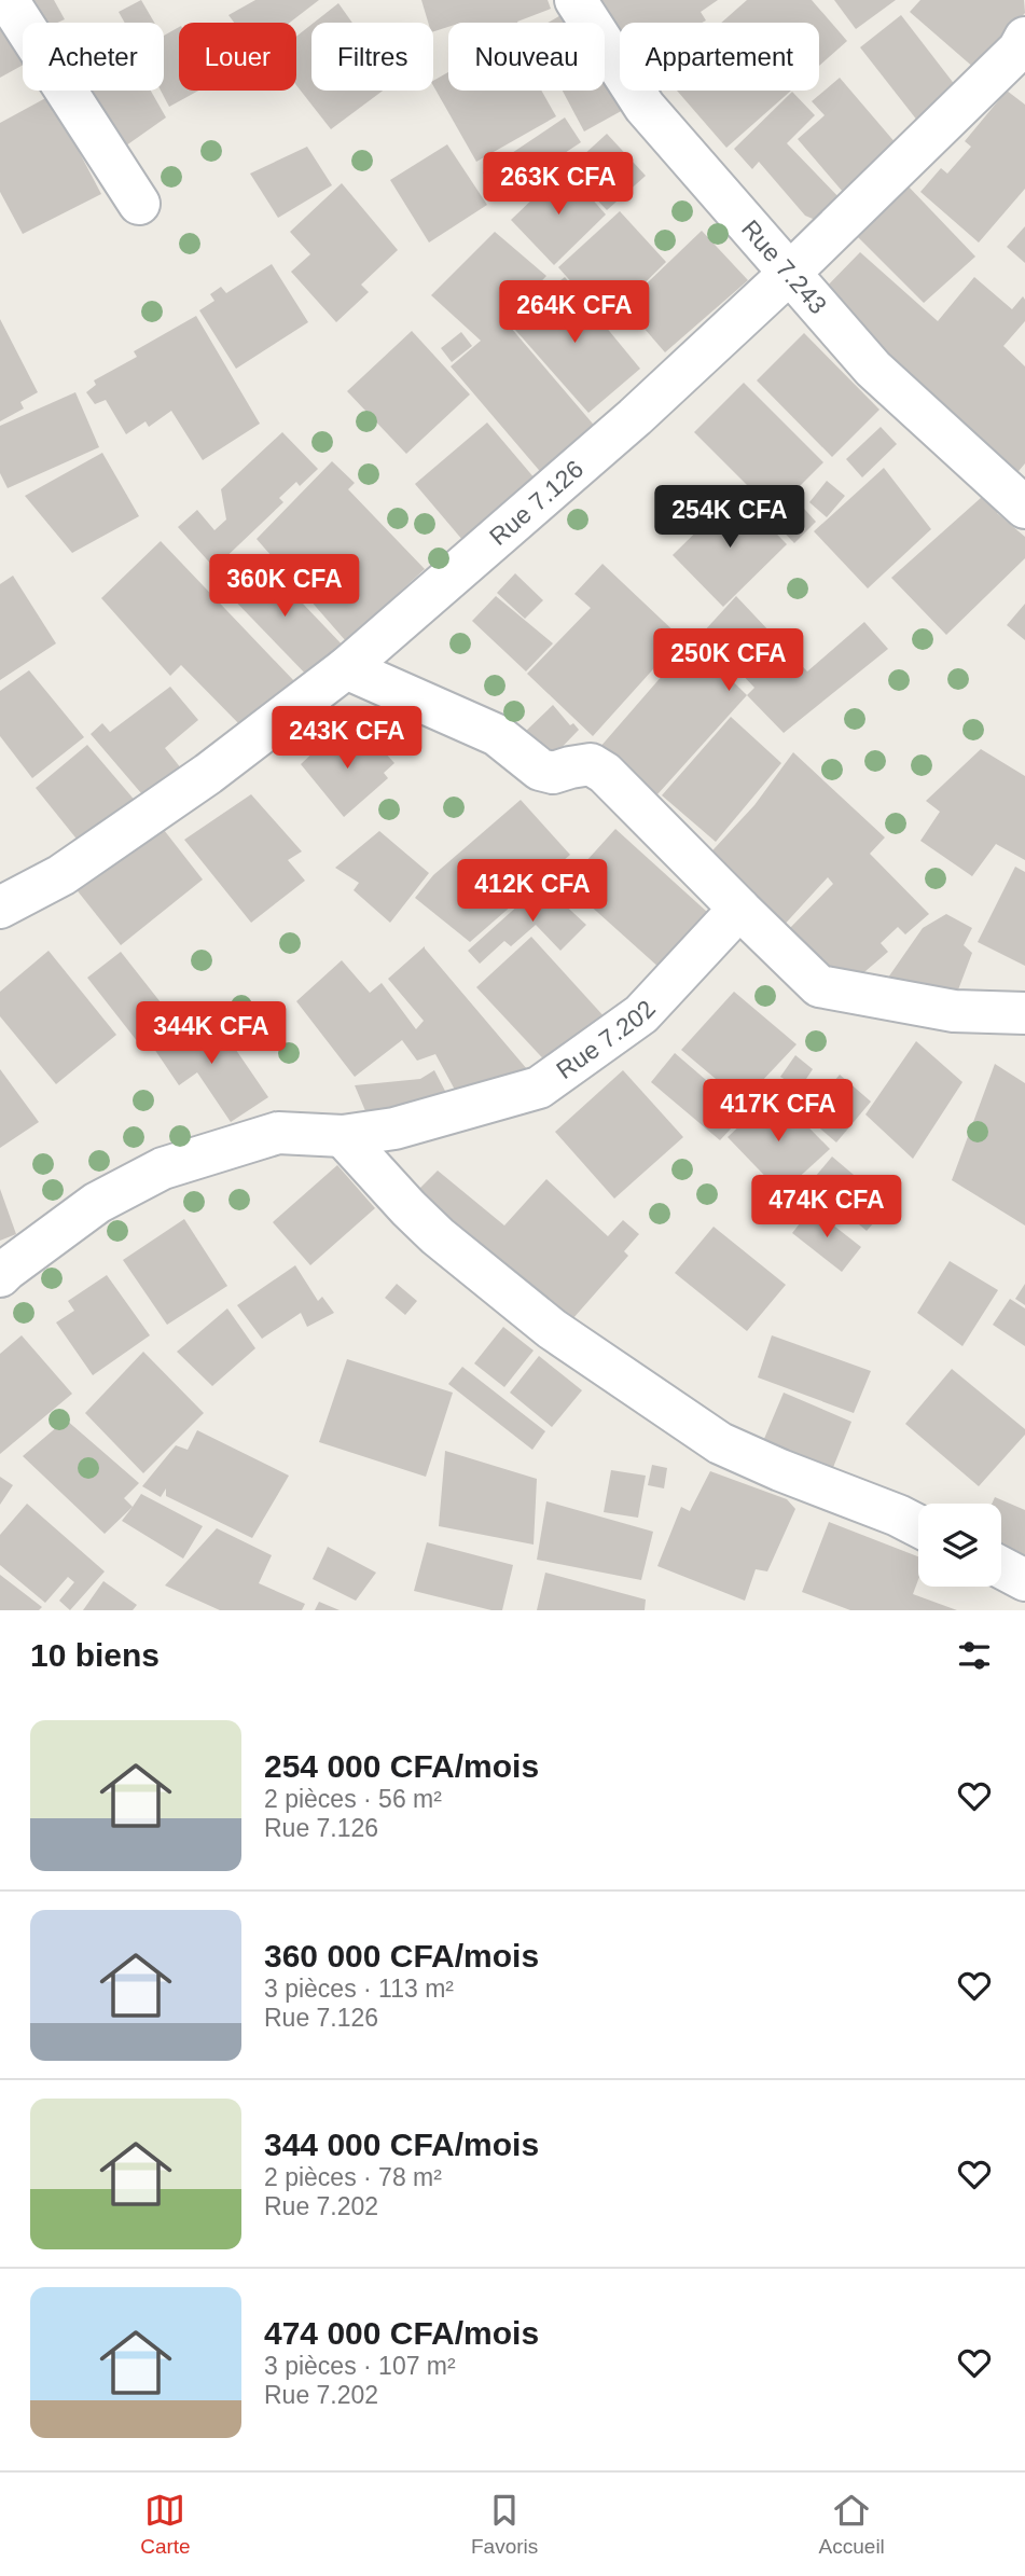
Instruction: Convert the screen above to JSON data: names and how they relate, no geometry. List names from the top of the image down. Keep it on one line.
{"streets":{"street":["Rue 7.243","Rue 7.126","Rue 7.202"]},"crossings":[["Rue 7.243","Rue 7.126"]],"page":{"chip":["Acheter","Louer","Filtres","Nouveau","Appartement"],"price":["263K CFA","264K CFA","254K CFA","360K CFA","250K CFA","243K CFA","412K CFA","344K CFA","417K CFA","474K CFA"],"heading":"10 biens","list":[{"name":"254 000 CFA/mois","note":"2 pièces · 56 m² · Rue 7.126"},{"name":"360 000 CFA/mois","note":"3 pièces · 113 m² · Rue 7.126"},{"name":"344 000 CFA/mois","note":"2 pièces · 78 m² · Rue 7.202"},{"name":"474 000 CFA/mois","note":"3 pièces · 107 m² · Rue 7.202"}],"tabs":["Carte","Favoris","Accueil"]}}
